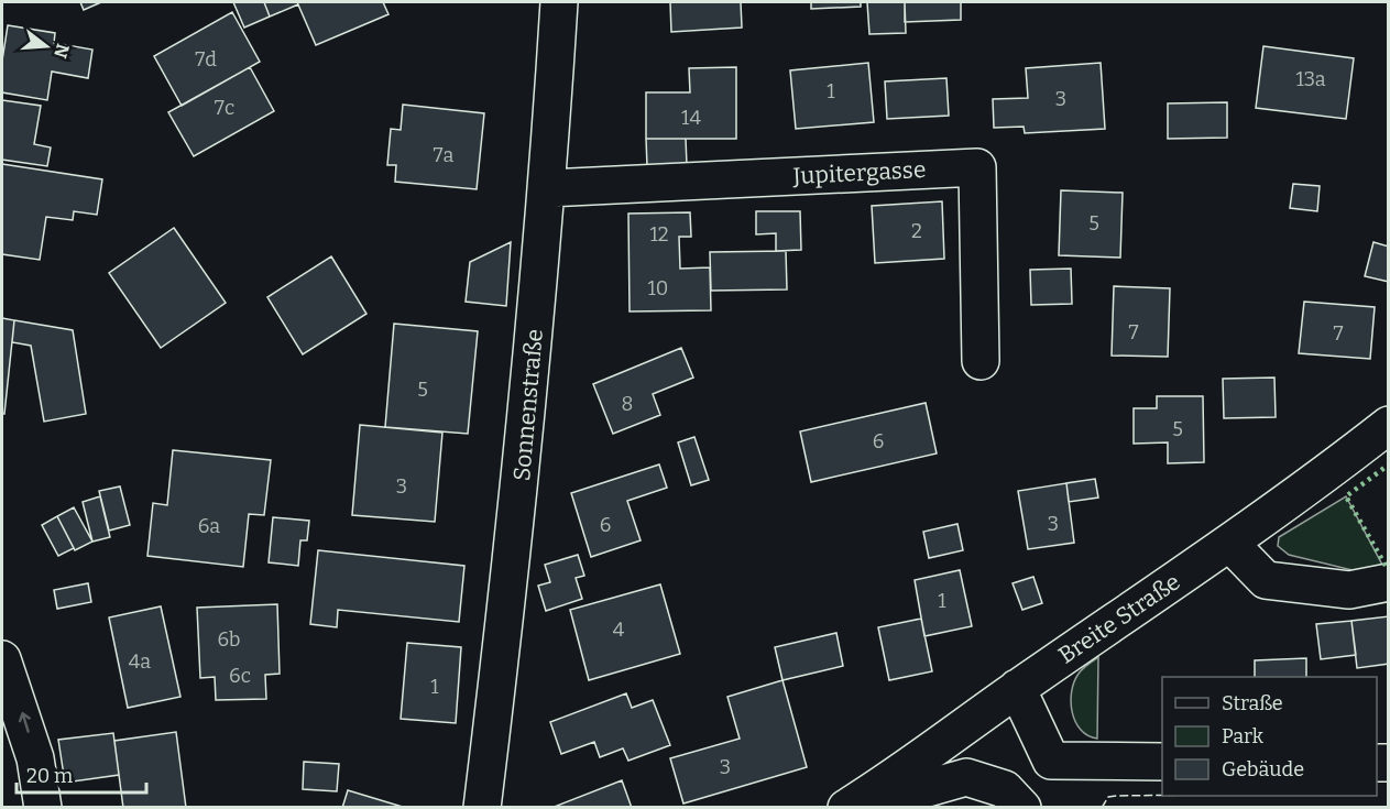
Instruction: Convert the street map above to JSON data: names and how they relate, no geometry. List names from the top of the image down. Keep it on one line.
{"streets":{"street":["Jupitergasse","Sonnenstraße","Breite Straße"]},"crossings":[["Jupitergasse","Sonnenstraße"]],"house_numbers":["7d","13a","1","3","7c","14","7a","5","2","12","10","7","7","5","8","5","6","3","3","6","6a","1","4","6b","4a","6c","1","3"],"legend":["Straße","Park","Gebäude"],"scale_bar":"20 m","north":"right"}
